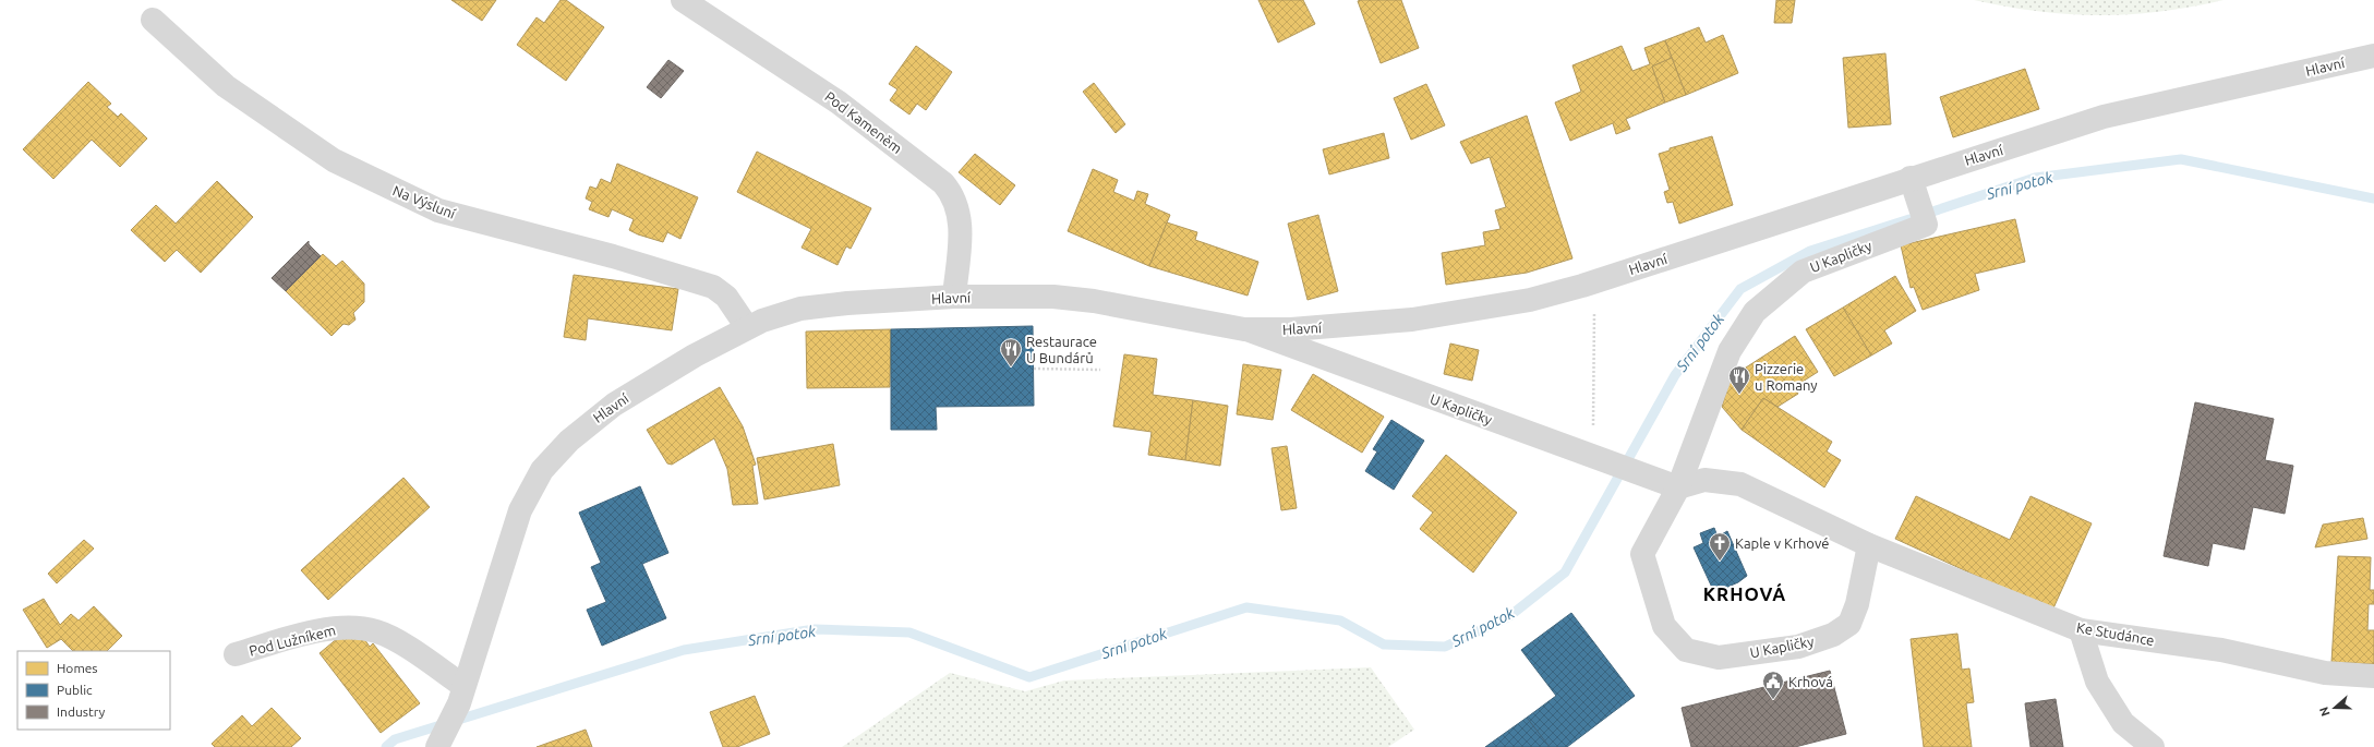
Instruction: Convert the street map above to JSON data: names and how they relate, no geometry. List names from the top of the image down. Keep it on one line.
{"streets":{"street":["Hlavní","Pod Kameněm","Na Výsluní","U Kapličky","Ke Studánce","Pod Lužníkem"]},"crossings":[["Hlavní","Pod Kameněm"],["Hlavní","Na Výsluní"],["Hlavní","U Kapličky"],["Hlavní","Pod Lužníkem"],["U Kapličky","Ke Studánce"]],"districts":["KRHOVÁ"],"water":["Srní potok"],"places":{"restaurant":["Restaurace U Bundárů","Pizzerie u Romany"],"church":["Kaple v Krhové"],"public building":["Krhová"]},"legend":["Homes","Public","Industry"],"north":"left"}
